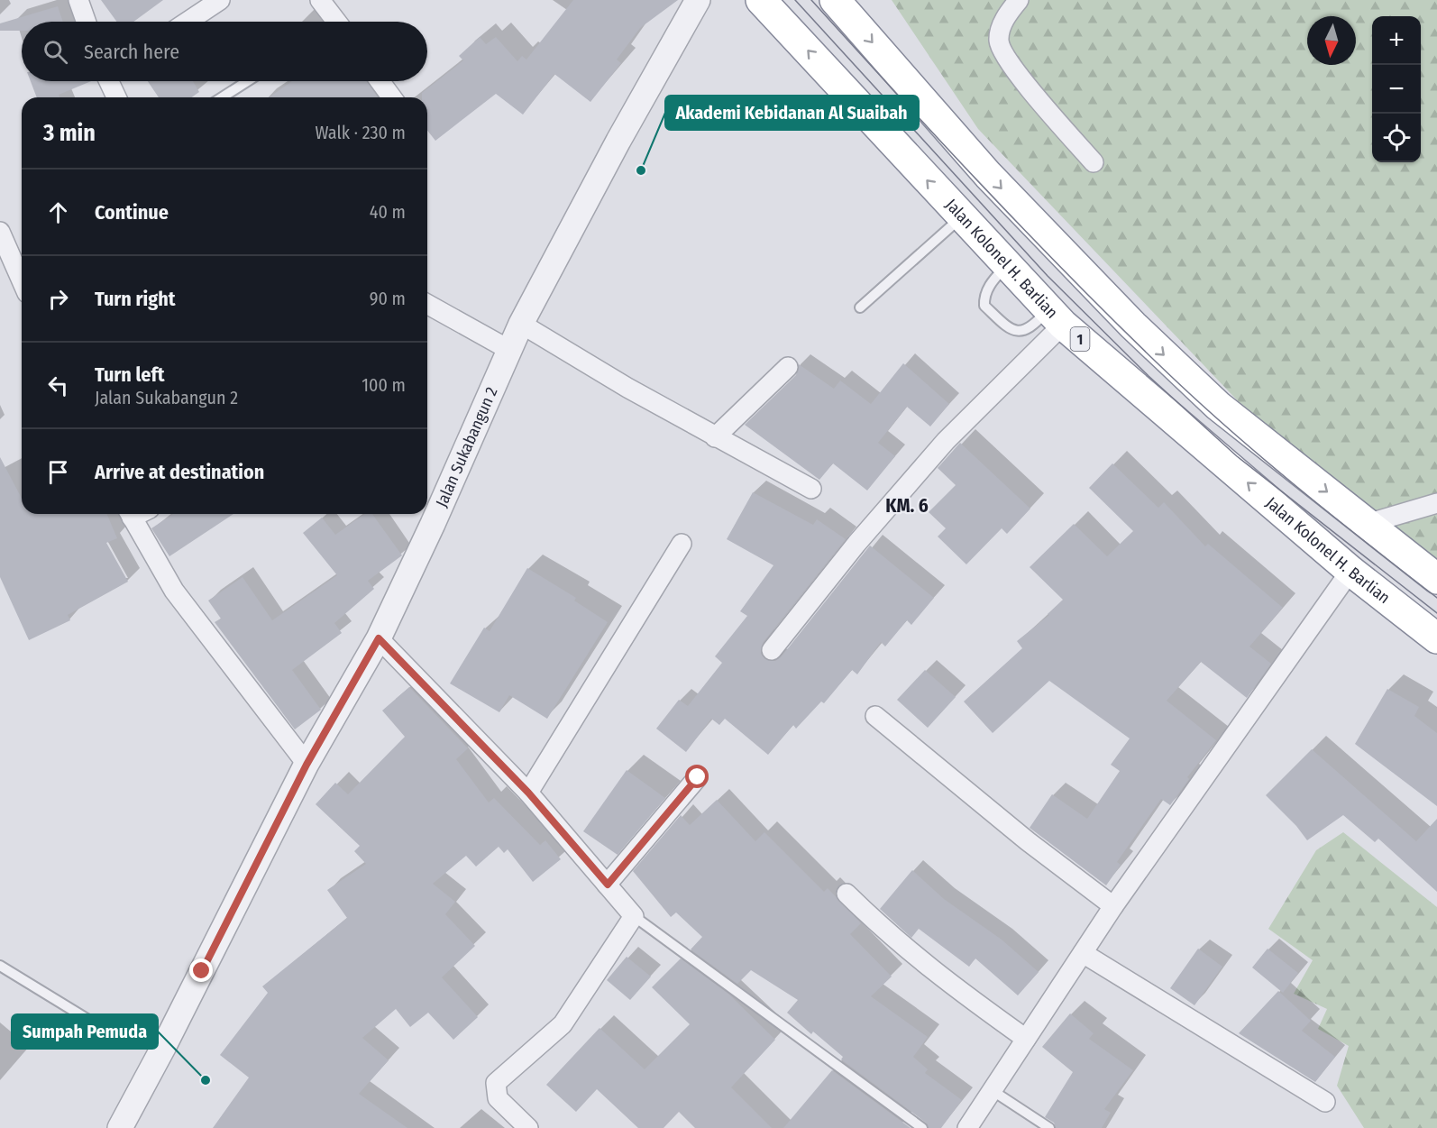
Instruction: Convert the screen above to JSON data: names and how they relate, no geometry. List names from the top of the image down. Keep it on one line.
{"streets":{"highway":["Jalan Kolonel H. Barlian","1"],"street":["Jalan Sukabangun 2"]},"districts":["KM. 6"],"places":["Akademi Kebidanan Al Suaibah","Sumpah Pemuda"],"north":"bottom","page":{"map_buttons":["+","−"],"search":"Search here","heading":["3 min","Walk · 230 m"],"list":[["Continue","40 m"],["Turn right","90 m"],["Turn left","Jalan Sukabangun 2","100 m"],"Arrive at destination"]}}
